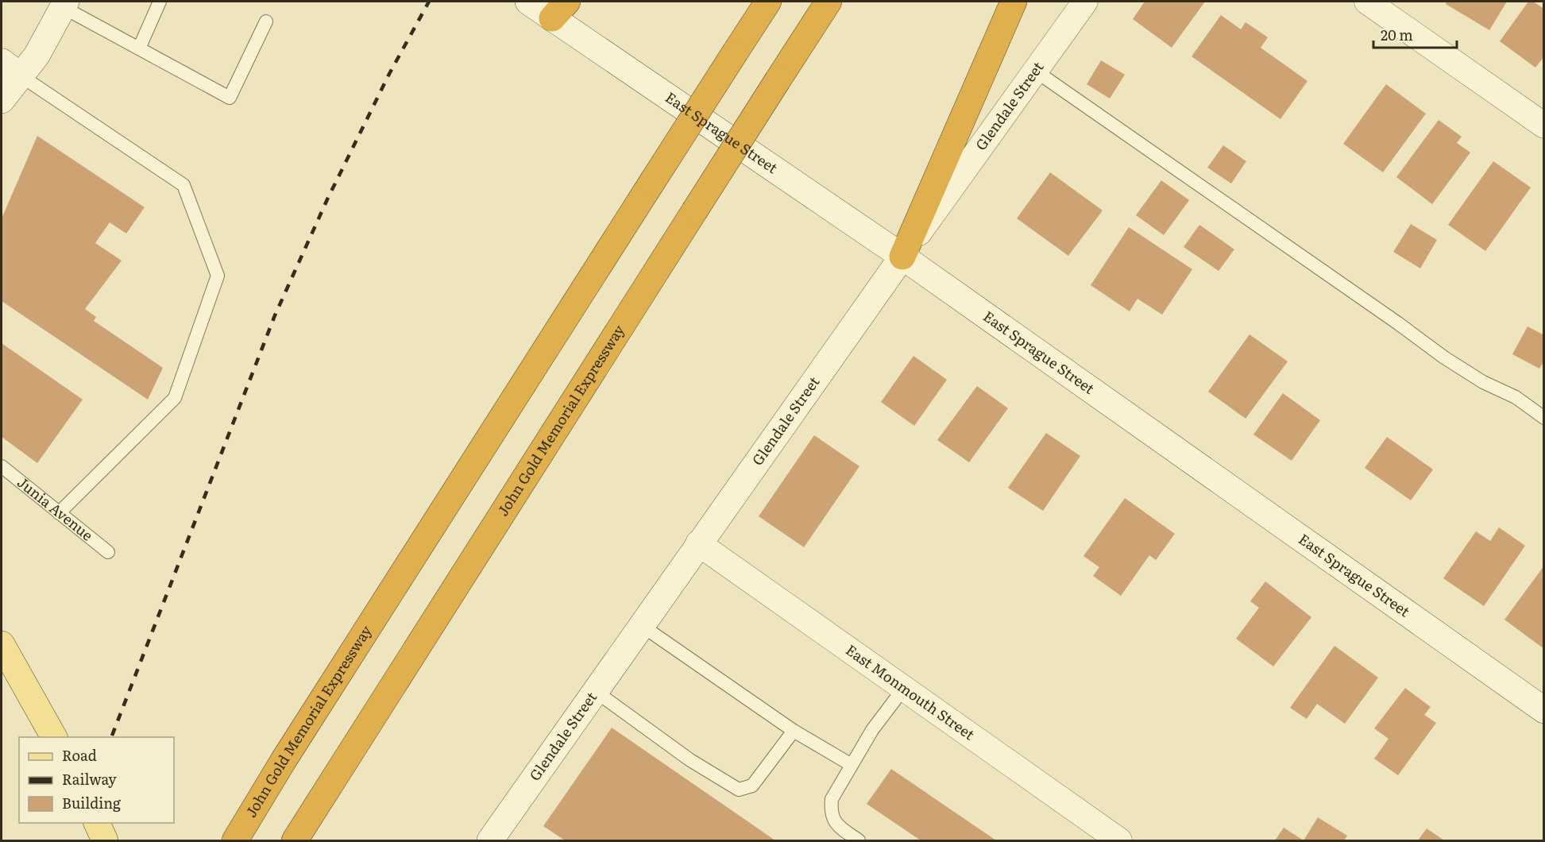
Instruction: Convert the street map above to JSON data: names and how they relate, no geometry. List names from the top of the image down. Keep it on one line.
{"streets":{"highway":["John Gold Memorial Expressway"],"main road":["Glendale Street","East Sprague Street"],"street":["East Monmouth Street"],"lane":["Junia Avenue"]},"crossings":[["Glendale Street","East Sprague Street"],["Glendale Street","East Monmouth Street"]],"legend":["Road","Railway","Building"],"scale_bar":"20 m"}
